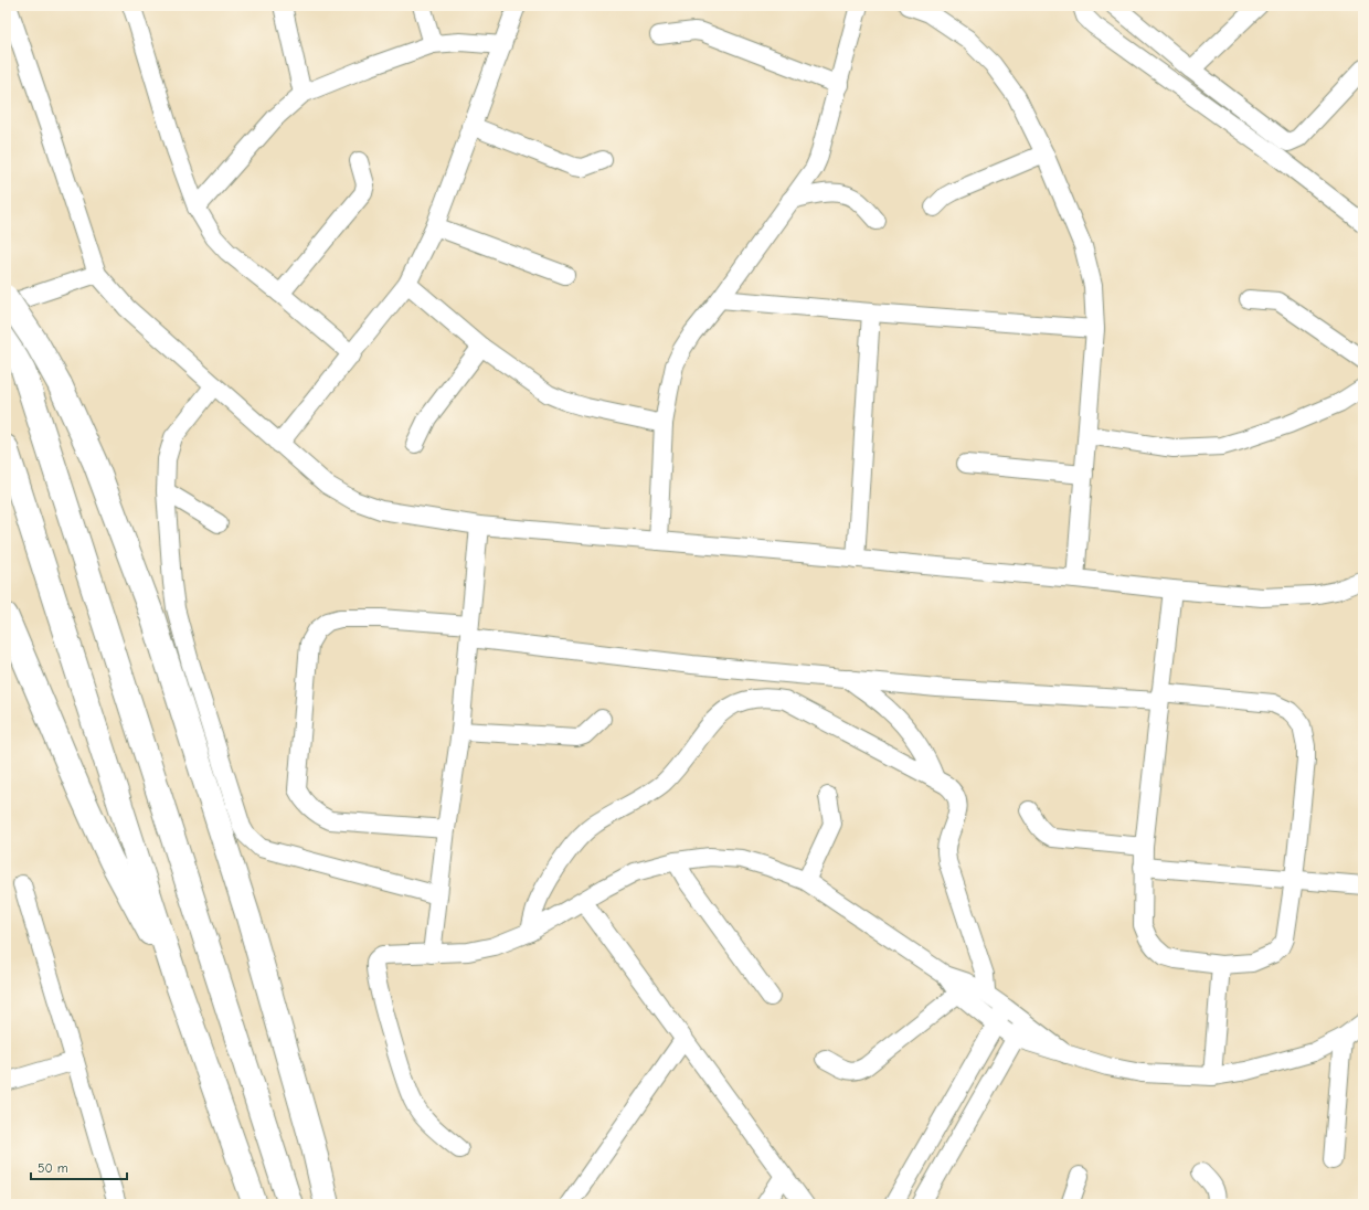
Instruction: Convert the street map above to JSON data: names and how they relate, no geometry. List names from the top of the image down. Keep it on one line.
{"scale_bar":"50 m"}
